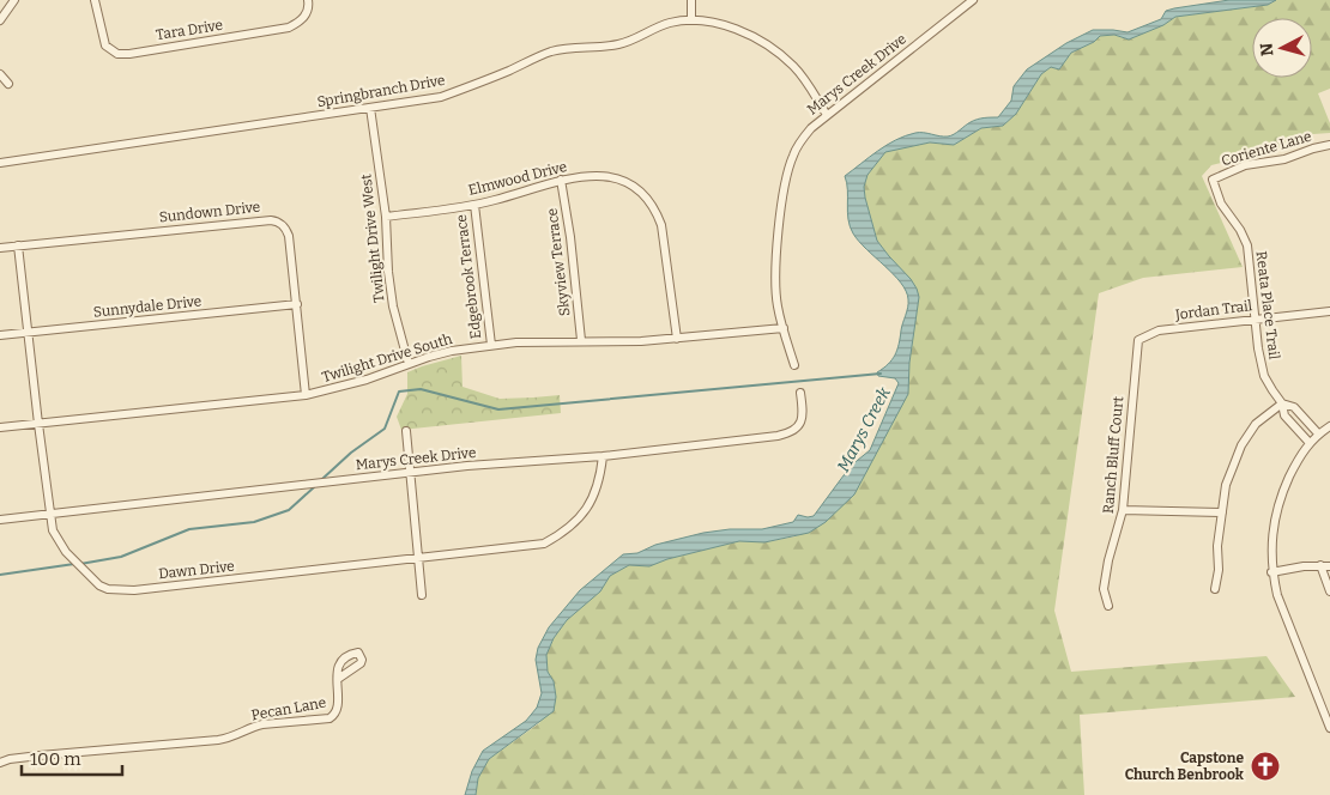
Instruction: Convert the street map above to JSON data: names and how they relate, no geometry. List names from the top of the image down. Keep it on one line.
{"streets":{"street":["Tara Drive","Marys Creek Drive","Springbranch Drive","Coriente Lane","Elmwood Drive","Sundown Drive","Twilight Drive West","Skyview Terrace","Edgebrook Terrace","Reata Place Trail","Sunnydale Drive","Jordan Trail","Twilight Drive South","Ranch Bluff Court","Dawn Drive","Pecan Lane"]},"crossings":[["Marys Creek Drive","Springbranch Drive"],["Marys Creek Drive","Twilight Drive South"],["Marys Creek Drive","Dawn Drive"],["Springbranch Drive","Twilight Drive West"],["Coriente Lane","Reata Place Trail"],["Elmwood Drive","Twilight Drive West"],["Elmwood Drive","Skyview Terrace"],["Elmwood Drive","Edgebrook Terrace"],["Elmwood Drive","Twilight Drive South"],["Sundown Drive","Sunnydale Drive"],["Sundown Drive","Twilight Drive South"],["Sundown Drive","Dawn Drive"],["Twilight Drive West","Twilight Drive South"],["Skyview Terrace","Twilight Drive South"],["Edgebrook Terrace","Twilight Drive South"],["Reata Place Trail","Jordan Trail"],["Sunnydale Drive","Dawn Drive"],["Jordan Trail","Ranch Bluff Court"],["Twilight Drive South","Dawn Drive"]],"water":["Marys Creek"],"places":{"church":["Capstone Church Benbrook"]},"scale_bar":"100 m","north":"left"}
